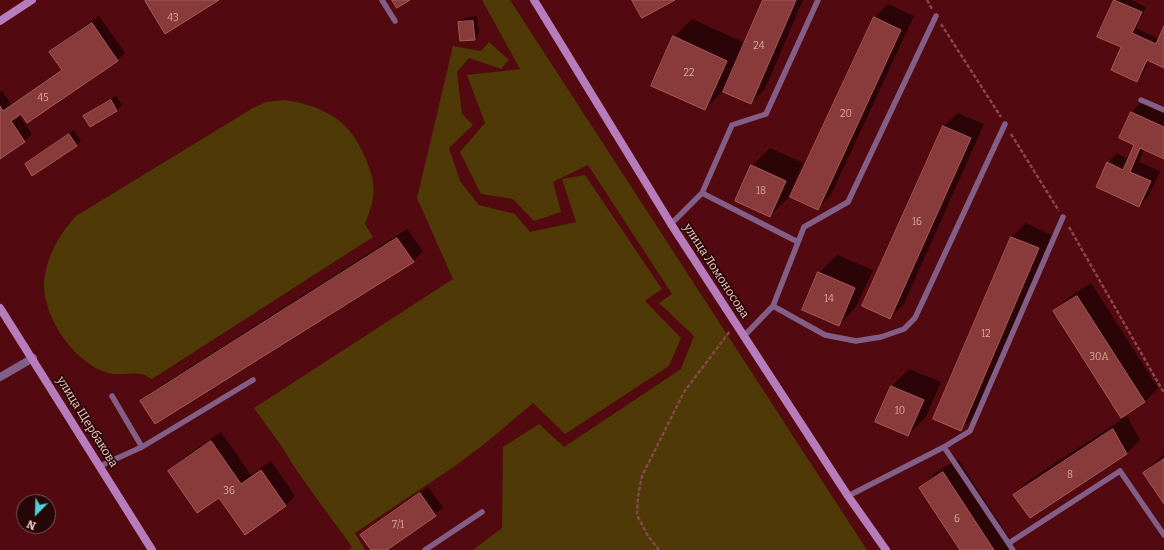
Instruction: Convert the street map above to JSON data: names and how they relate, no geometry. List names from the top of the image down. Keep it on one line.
{"streets":{"main road":["улица Ломоносова","улица Щербакова"]},"house_numbers":["43","24","22","45","20","18","16","14","12","30А","10","8","36","6","7/1"],"north":"bottom left"}
